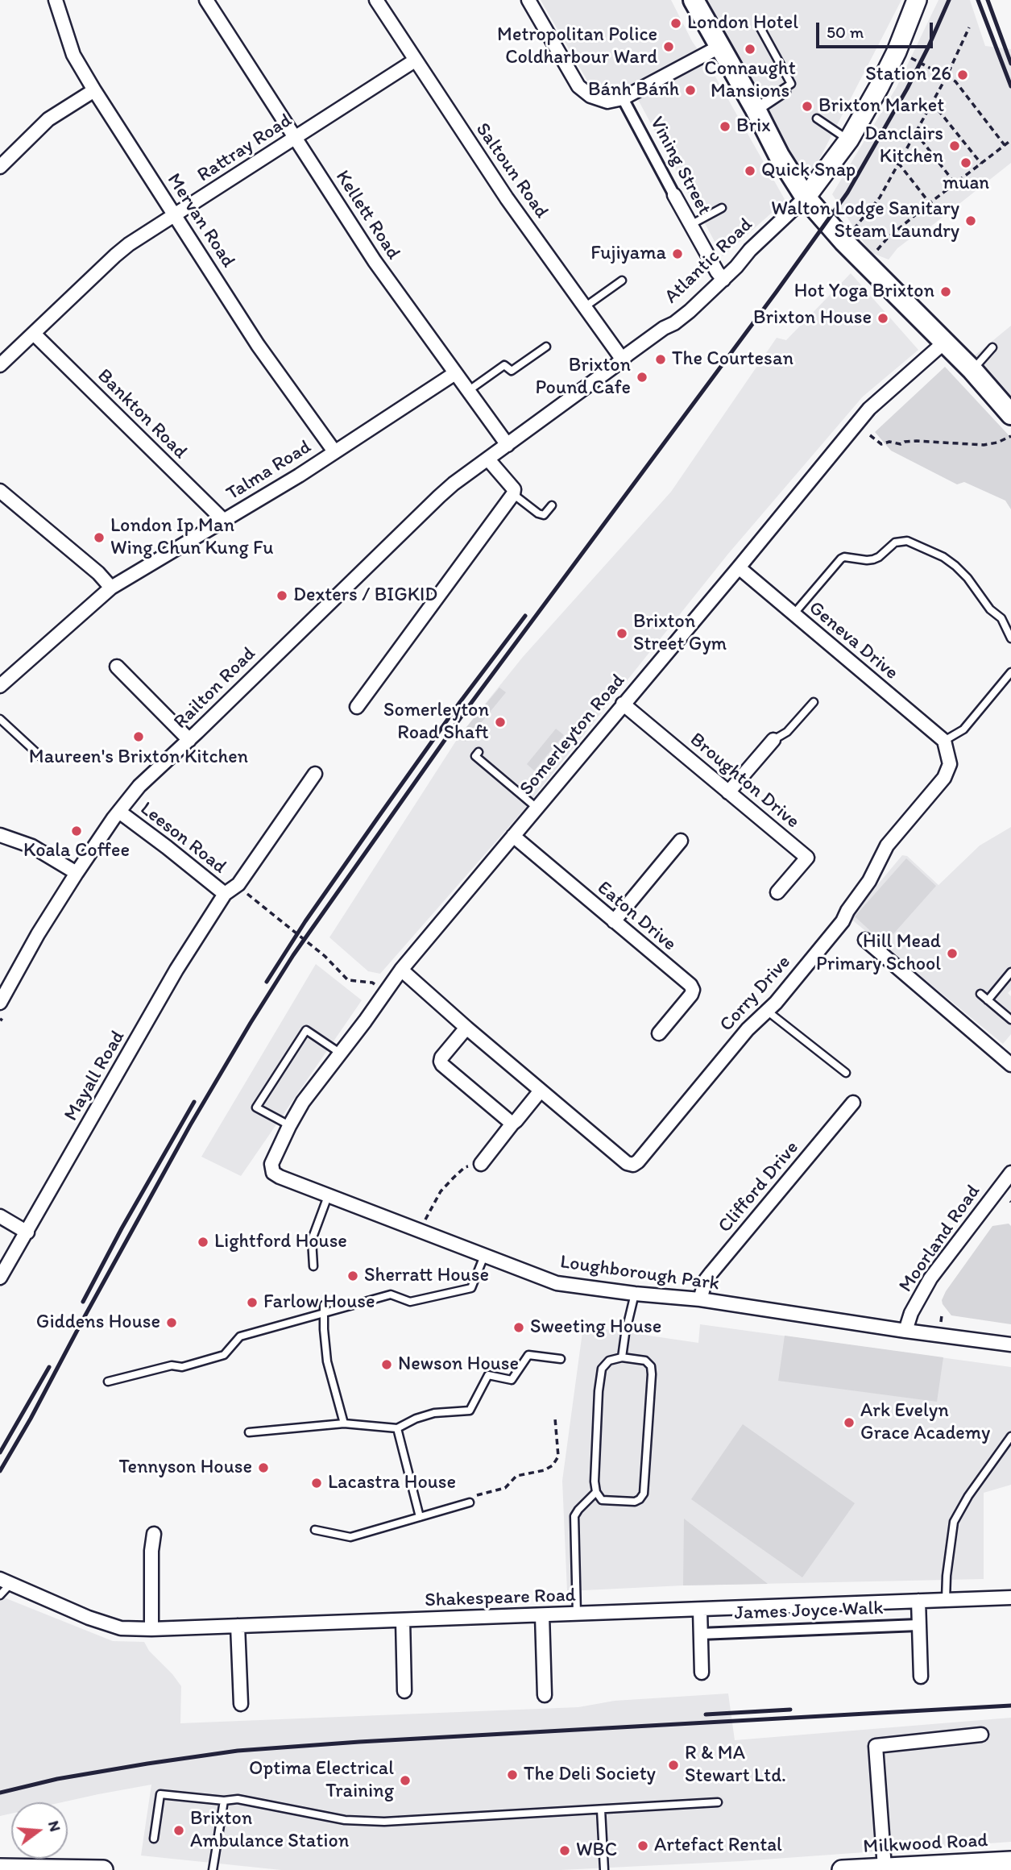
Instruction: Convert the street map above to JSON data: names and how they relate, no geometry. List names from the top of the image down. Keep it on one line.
{"streets":{"main road":["Atlantic Road","Milkwood Road"],"street":["Rattray Road","Vining Street","Saltoun Road","Kellett Road","Mervan Road","Bankton Road","Talma Road","Geneva Drive","Railton Road","Somerleyton Road","Broughton Drive","Leeson Road","Eaton Drive","Corry Drive","Mayall Road","Clifford Drive","Moorland Road","Loughborough Park","Shakespeare Road","James Joyce Walk"]},"crossings":[["Rattray Road","Saltoun Road"],["Rattray Road","Kellett Road"],["Rattray Road","Mervan Road"],["Rattray Road","Bankton Road"],["Vining Street","Atlantic Road"],["Saltoun Road","Atlantic Road"],["Kellett Road","Atlantic Road"],["Kellett Road","Talma Road"],["Kellett Road","Railton Road"],["Mervan Road","Talma Road"],["Atlantic Road","Railton Road"],["Bankton Road","Talma Road"],["Geneva Drive","Somerleyton Road"],["Geneva Drive","Corry Drive"],["Railton Road","Leeson Road"],["Somerleyton Road","Broughton Drive"],["Somerleyton Road","Eaton Drive"],["Somerleyton Road","Corry Drive"],["Somerleyton Road","Loughborough Park"],["Leeson Road","Mayall Road"],["Clifford Drive","Loughborough Park"],["Moorland Road","Loughborough Park"]],"places":["London Hotel","Metropolitan Police Coldharbour Ward","Connaught Mansions","Station 26","Bánh Bánh","Brixton Market","Brix","Danclairs Kitchen","muan","Quick Snap","Walton Lodge Sanitary Steam Laundry","Fujiyama","Hot Yoga Brixton","Brixton House","The Courtesan","Brixton Pound Cafe","London Ip Man Wing Chun Kung Fu","Dexters / BIGKID","Brixton Street Gym","Somerleyton Road Shaft","Maureen's Brixton Kitchen","Koala Coffee","Hill Mead Primary School","Lightford House","Sherratt House","Farlow House","Giddens House","Sweeting House","Newson House","Ark Evelyn Grace Academy","Tennyson House","Lacastra House","R & MA Stewart Ltd.","The Deli Society","Optima Electrical Training","Brixton Ambulance Station","Artefact Rental","WBC"],"scale_bar":"50 m","north":"right"}
